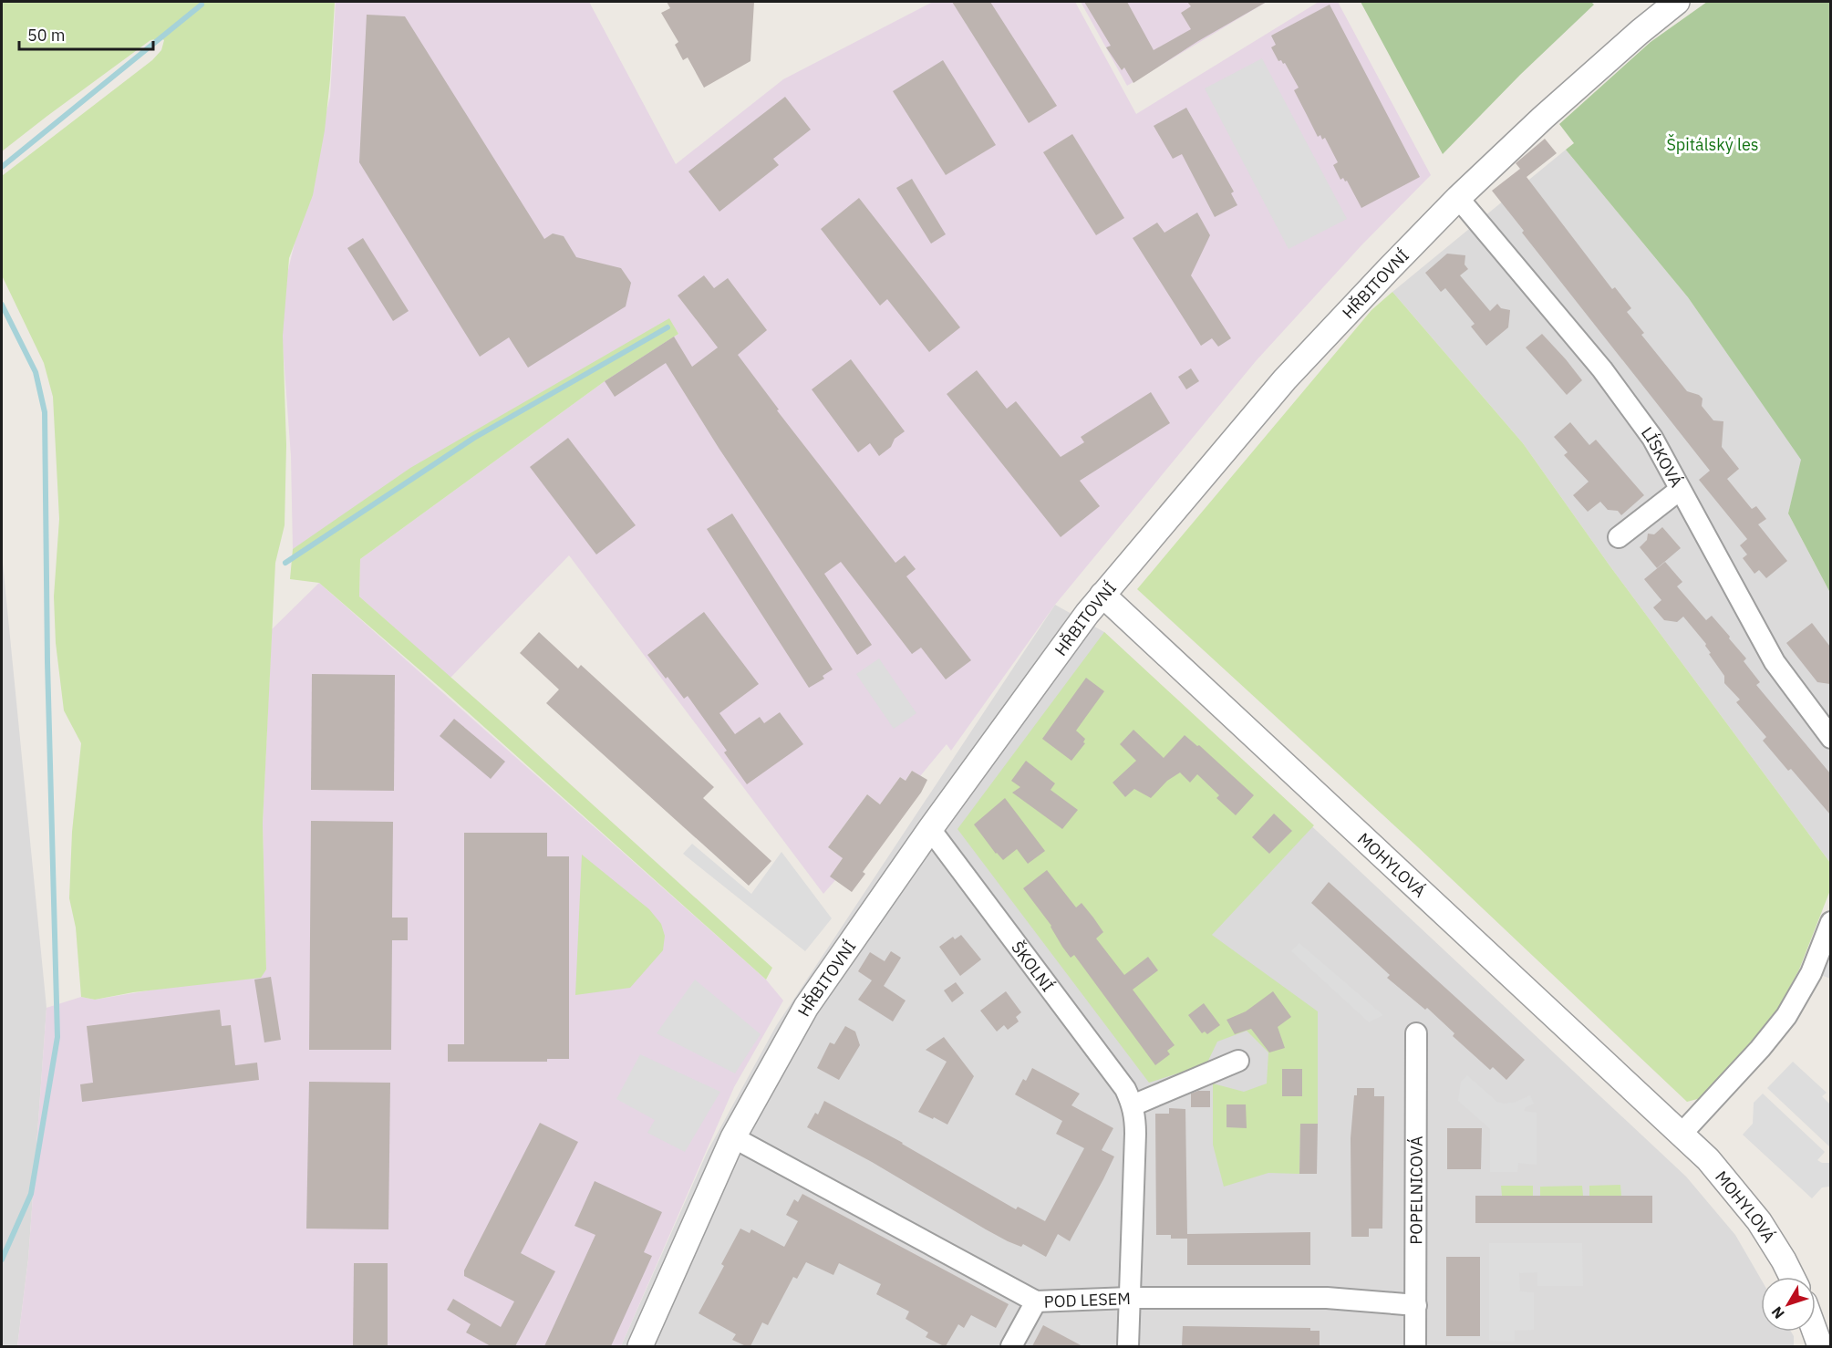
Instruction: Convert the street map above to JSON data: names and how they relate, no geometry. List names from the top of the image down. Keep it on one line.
{"streets":{"street":["HŘBITOVNÍ","LÍSKOVÁ","MOHYLOVÁ","ŠKOLNÍ","POPELNICOVÁ","POD LESEM"]},"crossings":[["HŘBITOVNÍ","LÍSKOVÁ"],["HŘBITOVNÍ","MOHYLOVÁ"],["HŘBITOVNÍ","ŠKOLNÍ"],["HŘBITOVNÍ","POD LESEM"],["ŠKOLNÍ","POD LESEM"],["POPELNICOVÁ","POD LESEM"]],"parks":["Špitálský les"],"scale_bar":"50 m","north":"bottom left"}
